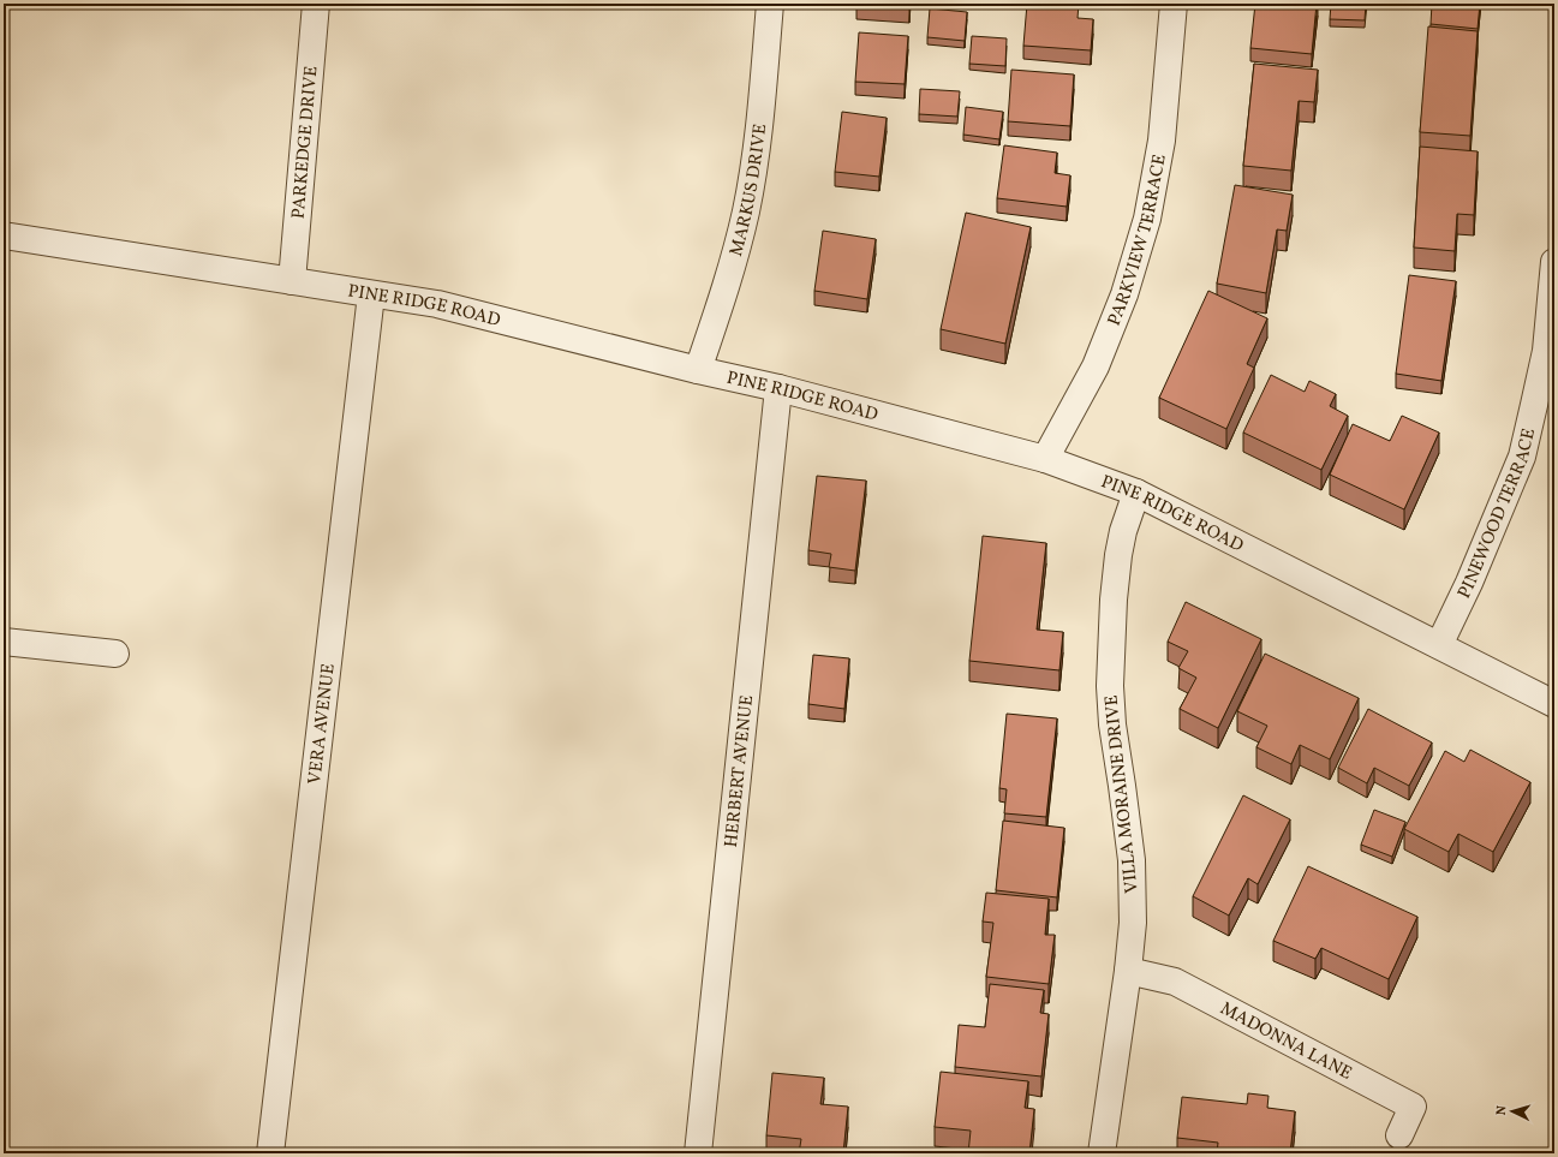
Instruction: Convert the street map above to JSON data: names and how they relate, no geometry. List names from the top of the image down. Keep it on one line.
{"streets":{"street":["PARKEDGE DRIVE","MARKUS DRIVE","PARKVIEW TERRACE","PINE RIDGE ROAD","PINEWOOD TERRACE","VERA AVENUE","HERBERT AVENUE","VILLA MORAINE DRIVE","MADONNA LANE"]},"crossings":[["PARKEDGE DRIVE","PINE RIDGE ROAD"],["MARKUS DRIVE","PINE RIDGE ROAD"],["PARKVIEW TERRACE","PINE RIDGE ROAD"],["PINE RIDGE ROAD","PINEWOOD TERRACE"],["PINE RIDGE ROAD","VERA AVENUE"],["PINE RIDGE ROAD","HERBERT AVENUE"],["PINE RIDGE ROAD","VILLA MORAINE DRIVE"],["VILLA MORAINE DRIVE","MADONNA LANE"]],"north":"left"}
